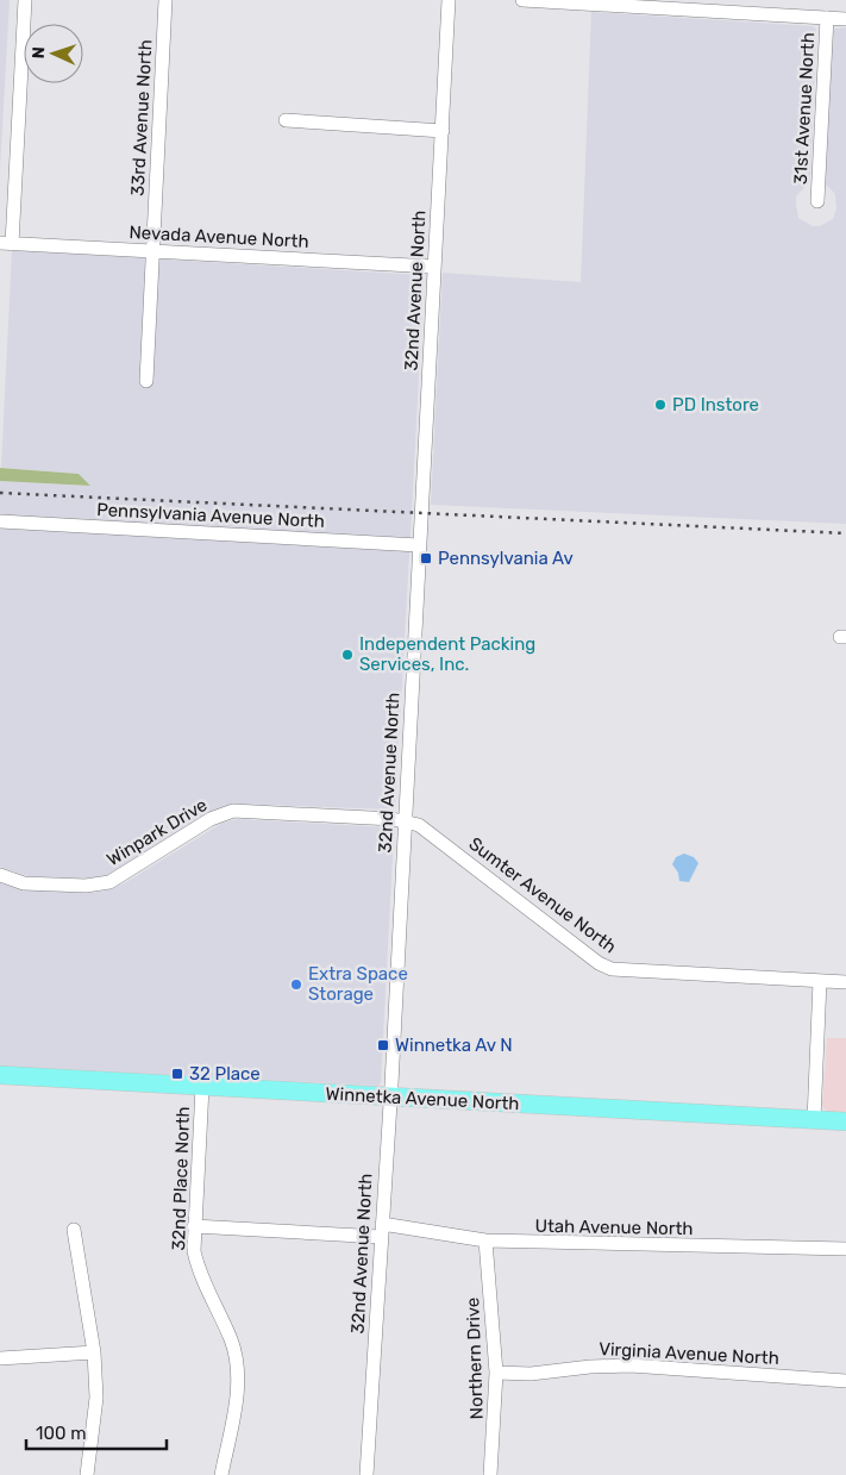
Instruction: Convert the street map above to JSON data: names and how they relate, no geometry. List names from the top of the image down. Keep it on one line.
{"streets":{"main road":["Winnetka Avenue North"],"street":["31st Avenue North","33rd Avenue North","Nevada Avenue North","32nd Avenue North","Pennsylvania Avenue North","Winpark Drive","Sumter Avenue North","32nd Place North","Utah Avenue North","Virginia Avenue North","Northern Drive"]},"crossings":[["33rd Avenue North","Nevada Avenue North"],["Nevada Avenue North","32nd Avenue North"],["32nd Avenue North","Pennsylvania Avenue North"],["32nd Avenue North","Winpark Drive"],["32nd Avenue North","Sumter Avenue North"],["32nd Avenue North","Winnetka Avenue North"],["32nd Avenue North","Utah Avenue North"],["Winpark Drive","Sumter Avenue North"],["Winnetka Avenue North","32nd Place North"],["32nd Place North","Utah Avenue North"],["Utah Avenue North","Northern Drive"],["Virginia Avenue North","Northern Drive"]],"places":{"other":["PD Instore","Independent Packing Services, Inc.","Extra Space Storage"],"transit":["Pennsylvania Av","Winnetka Av N","32 Place"]},"scale_bar":"100 m","north":"left"}
